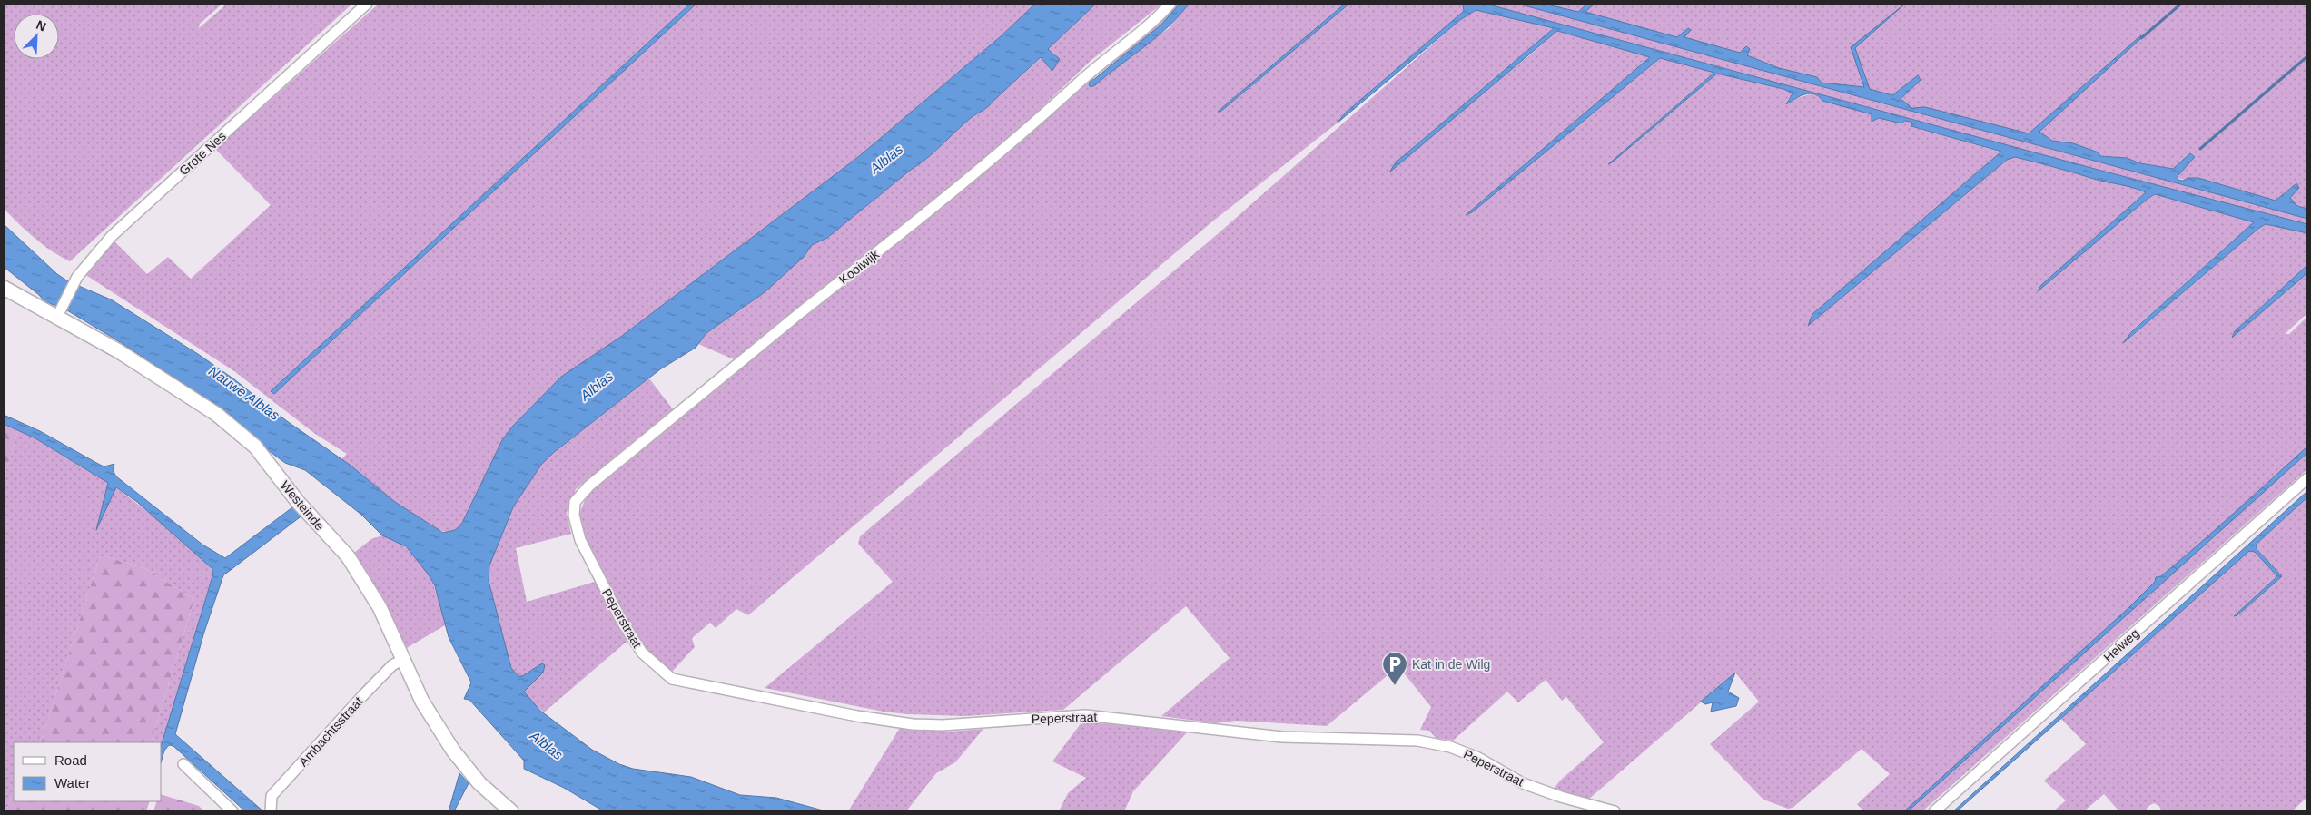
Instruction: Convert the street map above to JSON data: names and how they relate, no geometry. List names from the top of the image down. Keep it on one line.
{"streets":{"street":["Grote Nes","Kooiwijk","Westeinde","Peperstraat","Heiweg","Ambachtsstraat"]},"crossings":[["Grote Nes","Westeinde"],["Kooiwijk","Peperstraat"],["Westeinde","Ambachtsstraat"]],"water":["Alblas","Nauwe Alblas"],"places":{"parking":["Kat in de Wilg"]},"legend":["Road","Water"],"north":"top right"}
